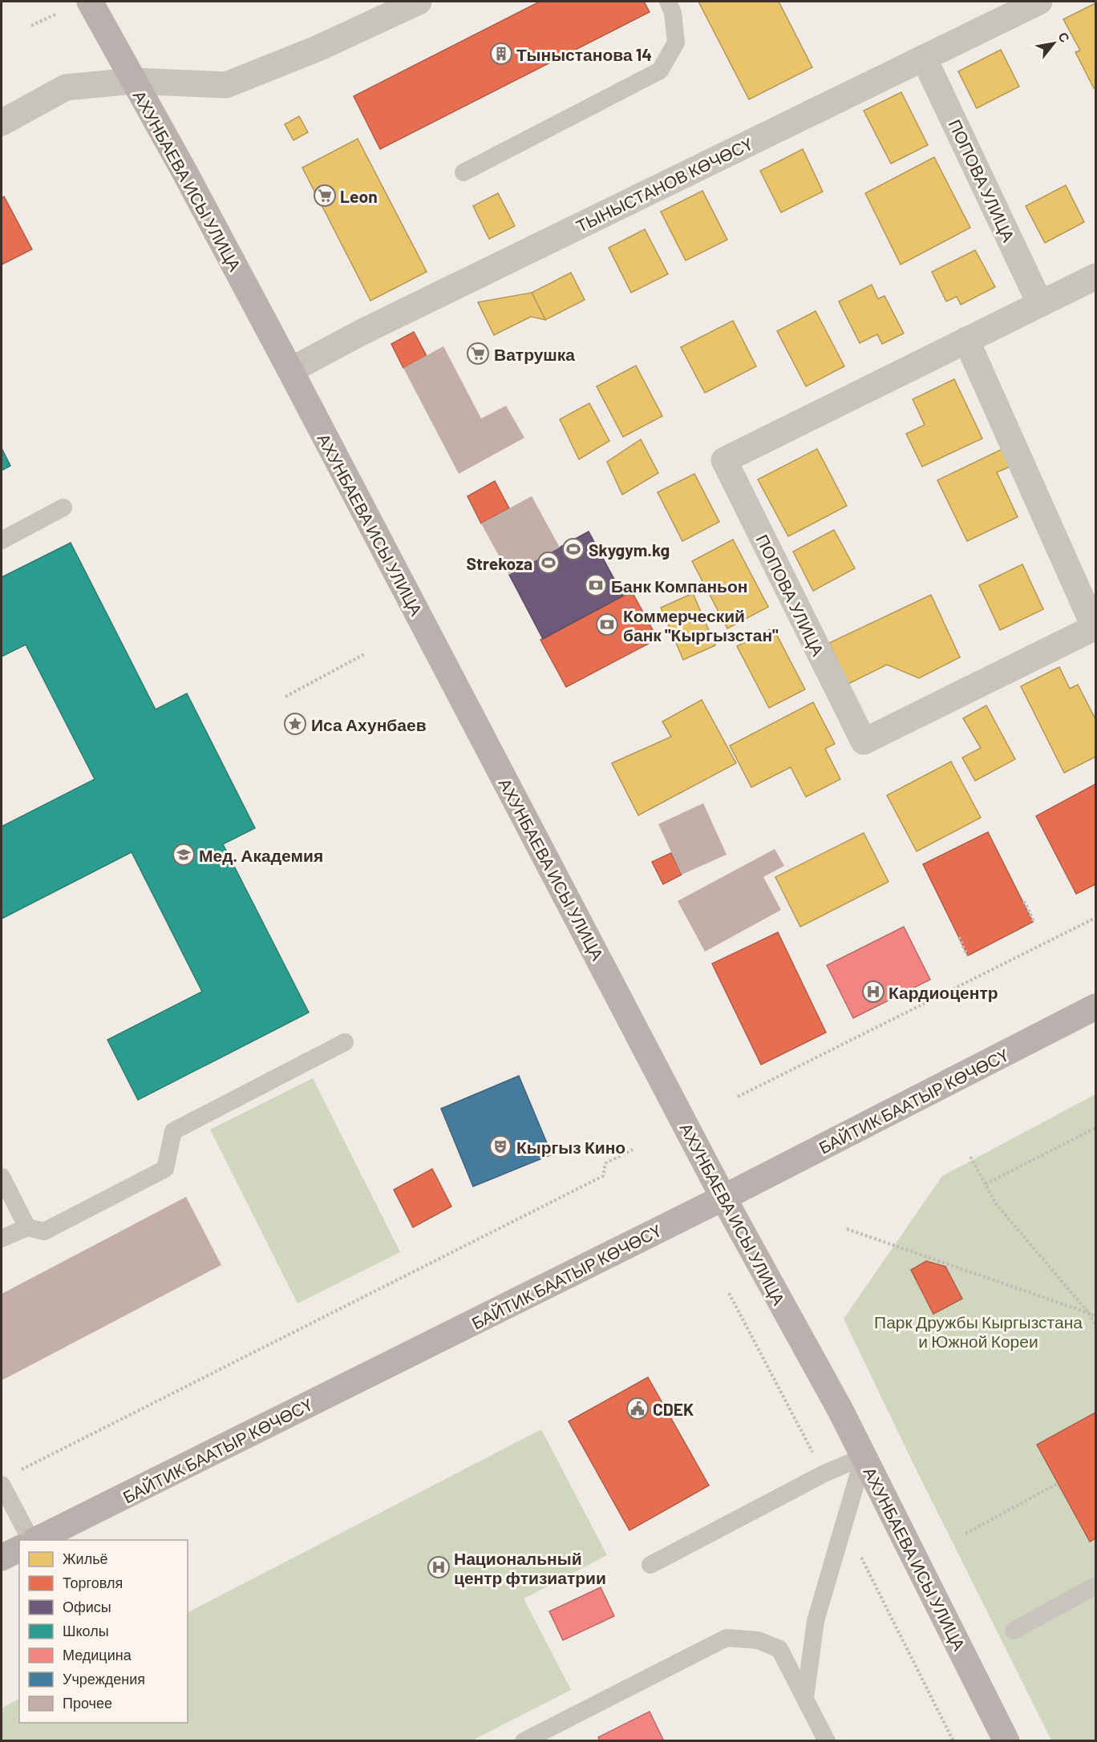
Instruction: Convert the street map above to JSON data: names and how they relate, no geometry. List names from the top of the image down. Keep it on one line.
{"streets":{"main road":["АХУНБАЕВА ИСЫ УЛИЦА","БАЙТИК БААТЫР КӨЧӨСҮ"],"street":["ПОПОВА УЛИЦА","ТЫНЫСТАНОВ КӨЧӨСҮ"]},"crossings":[["АХУНБАЕВА ИСЫ УЛИЦА","ТЫНЫСТАНОВ КӨЧӨСҮ"],["АХУНБАЕВА ИСЫ УЛИЦА","БАЙТИК БААТЫР КӨЧӨСҮ"],["ПОПОВА УЛИЦА","ТЫНЫСТАНОВ КӨЧӨСҮ"]],"parks":["Парк Дружбы Кыргызстана и Южной Кореи"],"places":{"building":["Тыныстанова 14"],"supermarket":["Leon","Ватрушка"],"sports":["Skygym.kg","Strekoza"],"bank":["Банк Компаньон","Коммерческий банк \"Кыргызстан\""],"place":["Иса Ахунбаев"],"school or university":["Мед. Академия"],"hospital":["Кардиоцентр","Национальный центр фтизиатрии"],"theatre":["Кыргыз Кино"],"public building":["CDEK"]},"legend":["Жильё","Торговля","Офисы","Школы","Медицина","Учреждения","Прочее"],"north":"top right"}
